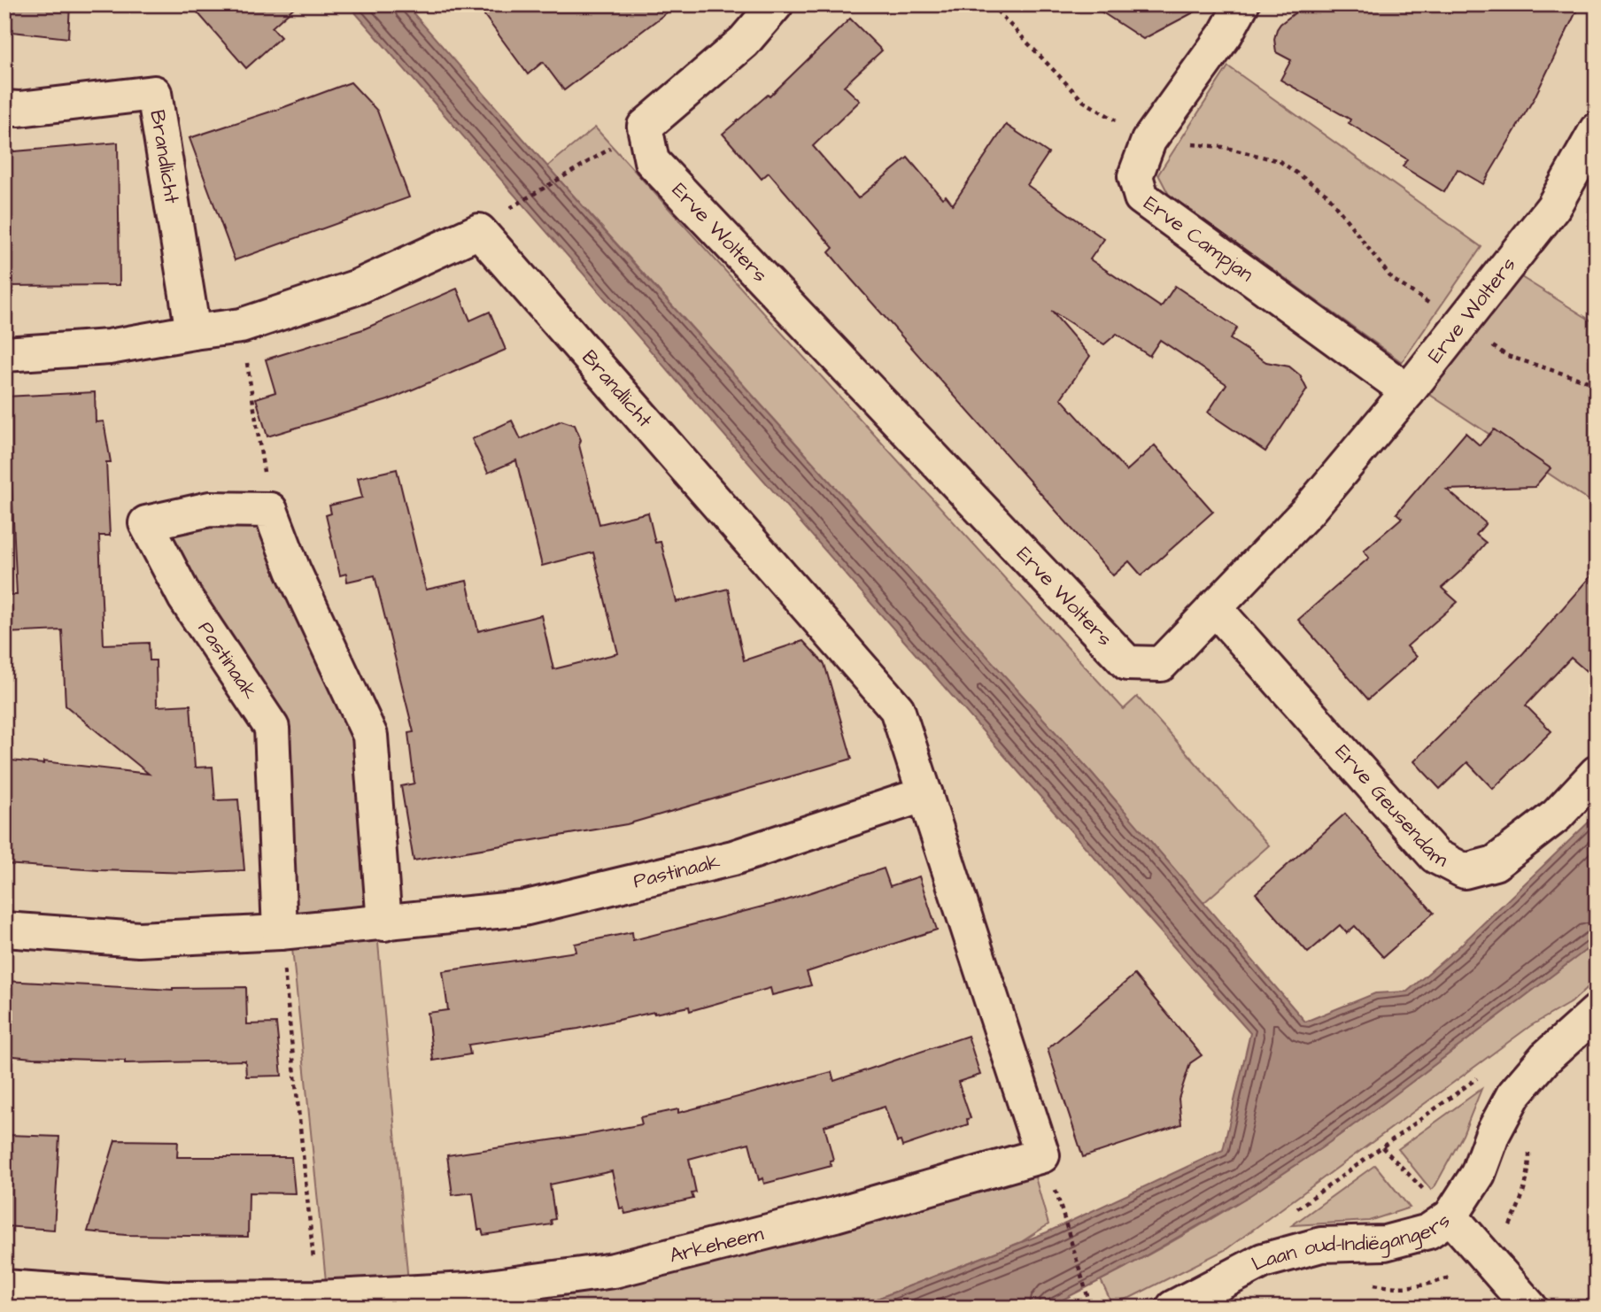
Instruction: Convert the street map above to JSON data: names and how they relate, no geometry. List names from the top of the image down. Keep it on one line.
{"streets":{"street":["Brandlicht","Erve Wolters","Erve Campjan","Pastinaak","Erve Geusendam","Laan oud-Indiëgangers","Arkeheem"]},"crossings":[["Brandlicht","Pastinaak"],["Brandlicht","Arkeheem"],["Erve Wolters","Erve Campjan"],["Erve Wolters","Erve Geusendam"],["Pastinaak","Arkeheem"]]}
